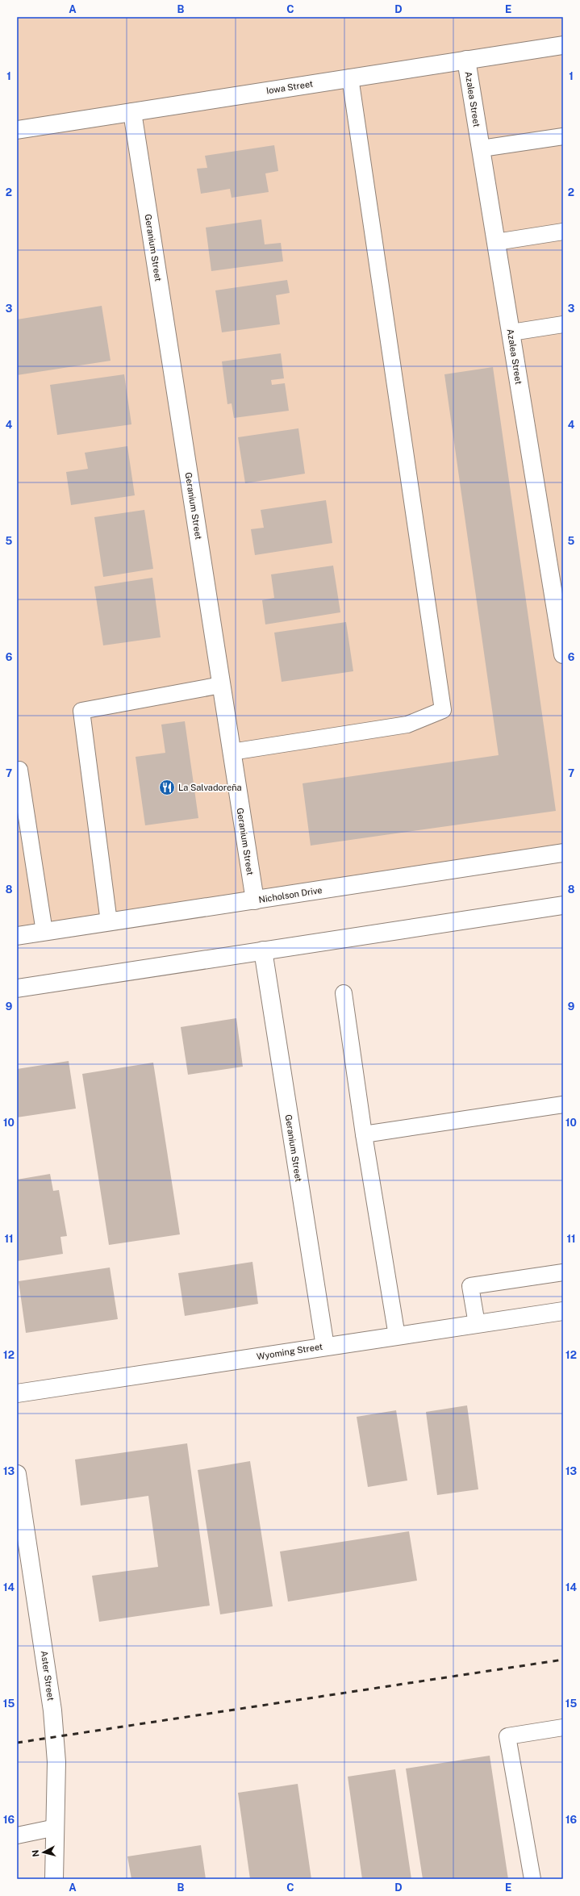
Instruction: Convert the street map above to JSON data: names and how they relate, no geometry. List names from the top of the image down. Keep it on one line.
{"streets":{"street":["Iowa Street","Azalea Street","Geranium Street","Nicholson Drive","Wyoming Street","Aster Street"]},"crossings":[["Iowa Street","Azalea Street"],["Iowa Street","Geranium Street"],["Geranium Street","Nicholson Drive"],["Geranium Street","Wyoming Street"]],"places":{"restaurant":["La Salvadoreña"]},"north":"left","grid":{"columns":["A","B","C","D","E"],"rows":["1","2","3","4","5","6","7","8","9","10","11","12","13","14","15","16"]}}
